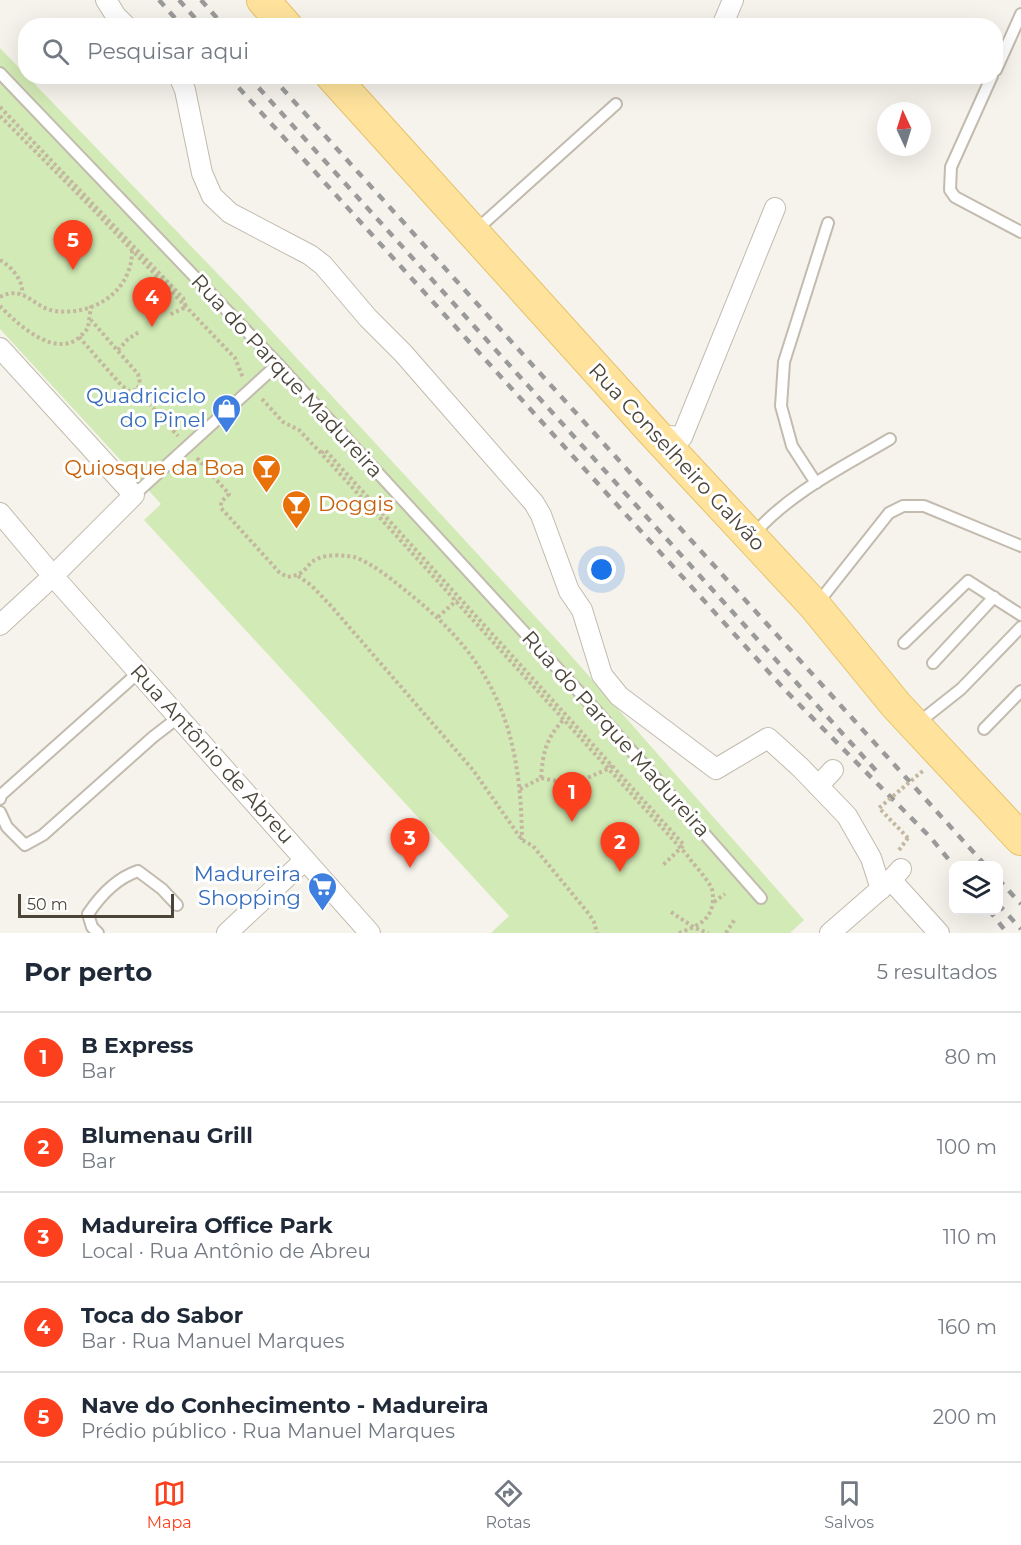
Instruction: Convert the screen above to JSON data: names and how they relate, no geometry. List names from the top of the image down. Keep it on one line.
{"streets":{"main road":["Rua Conselheiro Galvão"],"street":["Rua Antônio de Abreu"],"lane":["Rua do Parque Madureira"]},"places":{"shop":["Quadriciclo do Pinel"],"bar":["Quiosque da Boa","Doggis"],"supermarket":["Madureira Shopping"]},"scale_bar":"50 m","north":"top","page":{"search":"Pesquisar aqui","pins":["5","4","1","3","2"],"scale":"50 m","heading":["Por perto","5 resultados"],"list":[{"mark":"1","name":"B Express","note":"Bar","value":"80 m"},{"mark":"2","name":"Blumenau Grill","note":"Bar","value":"100 m"},{"mark":"3","name":"Madureira Office Park","note":"Local · Rua Antônio de Abreu","value":"110 m"},{"mark":"4","name":"Toca do Sabor","note":"Bar · Rua Manuel Marques","value":"160 m"},{"mark":"5","name":"Nave do Conhecimento - Madureira","note":"Prédio público · Rua Manuel Marques","value":"200 m"}],"nav":["Mapa","Rotas","Salvos"]}}
